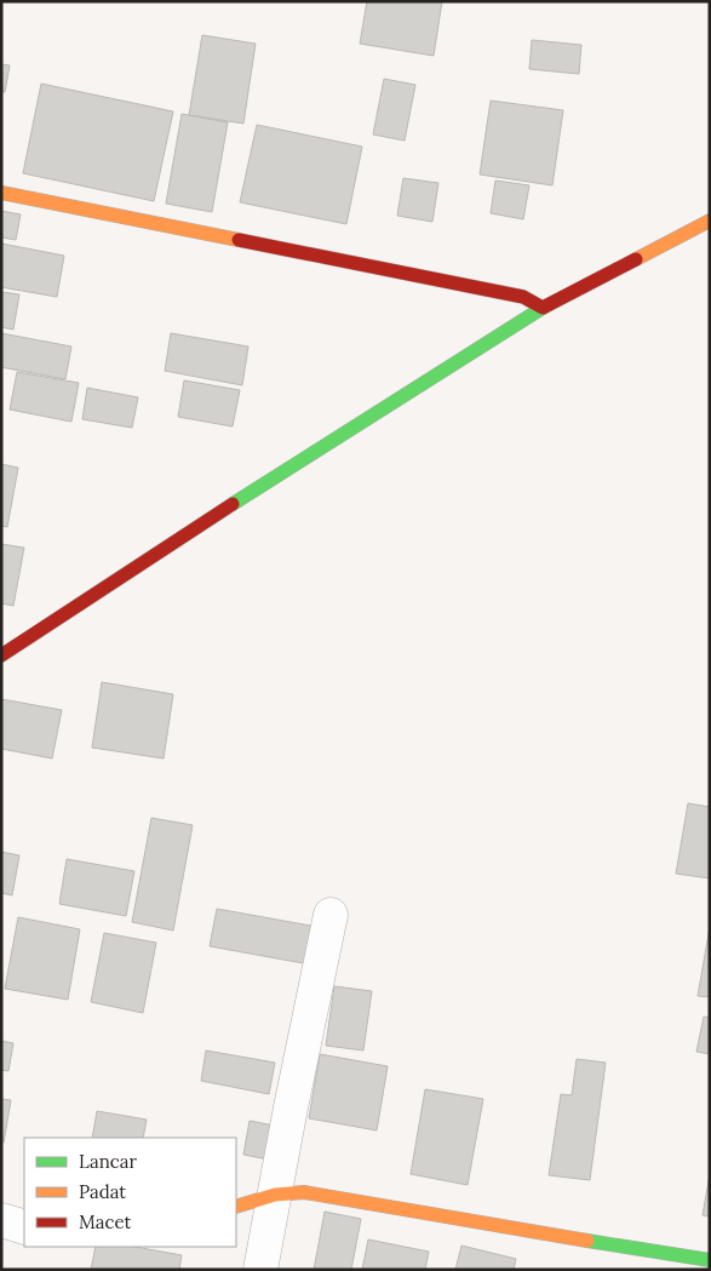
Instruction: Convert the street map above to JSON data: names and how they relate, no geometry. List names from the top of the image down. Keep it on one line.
{"legend":["Lancar","Padat","Macet"]}
